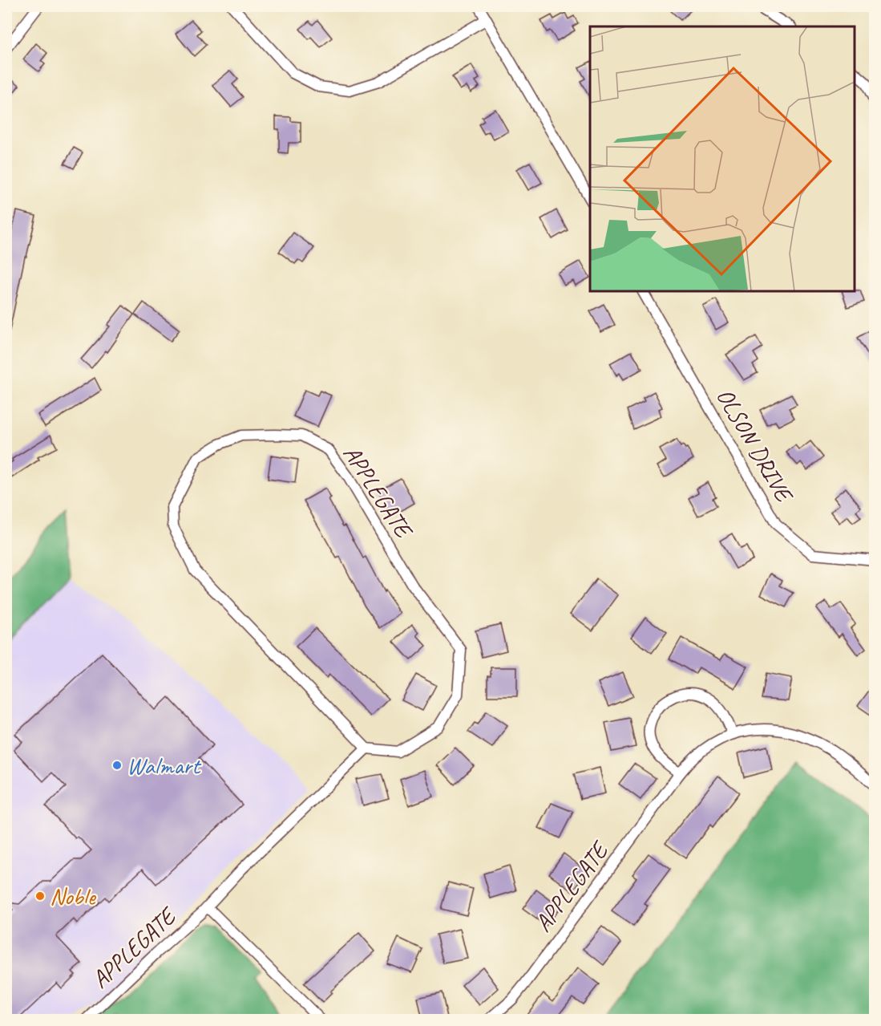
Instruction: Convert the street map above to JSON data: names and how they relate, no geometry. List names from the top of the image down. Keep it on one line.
{"streets":{"street":["OLSON DRIVE","APPLEGATE"]},"places":["Walmart","Noble"]}
